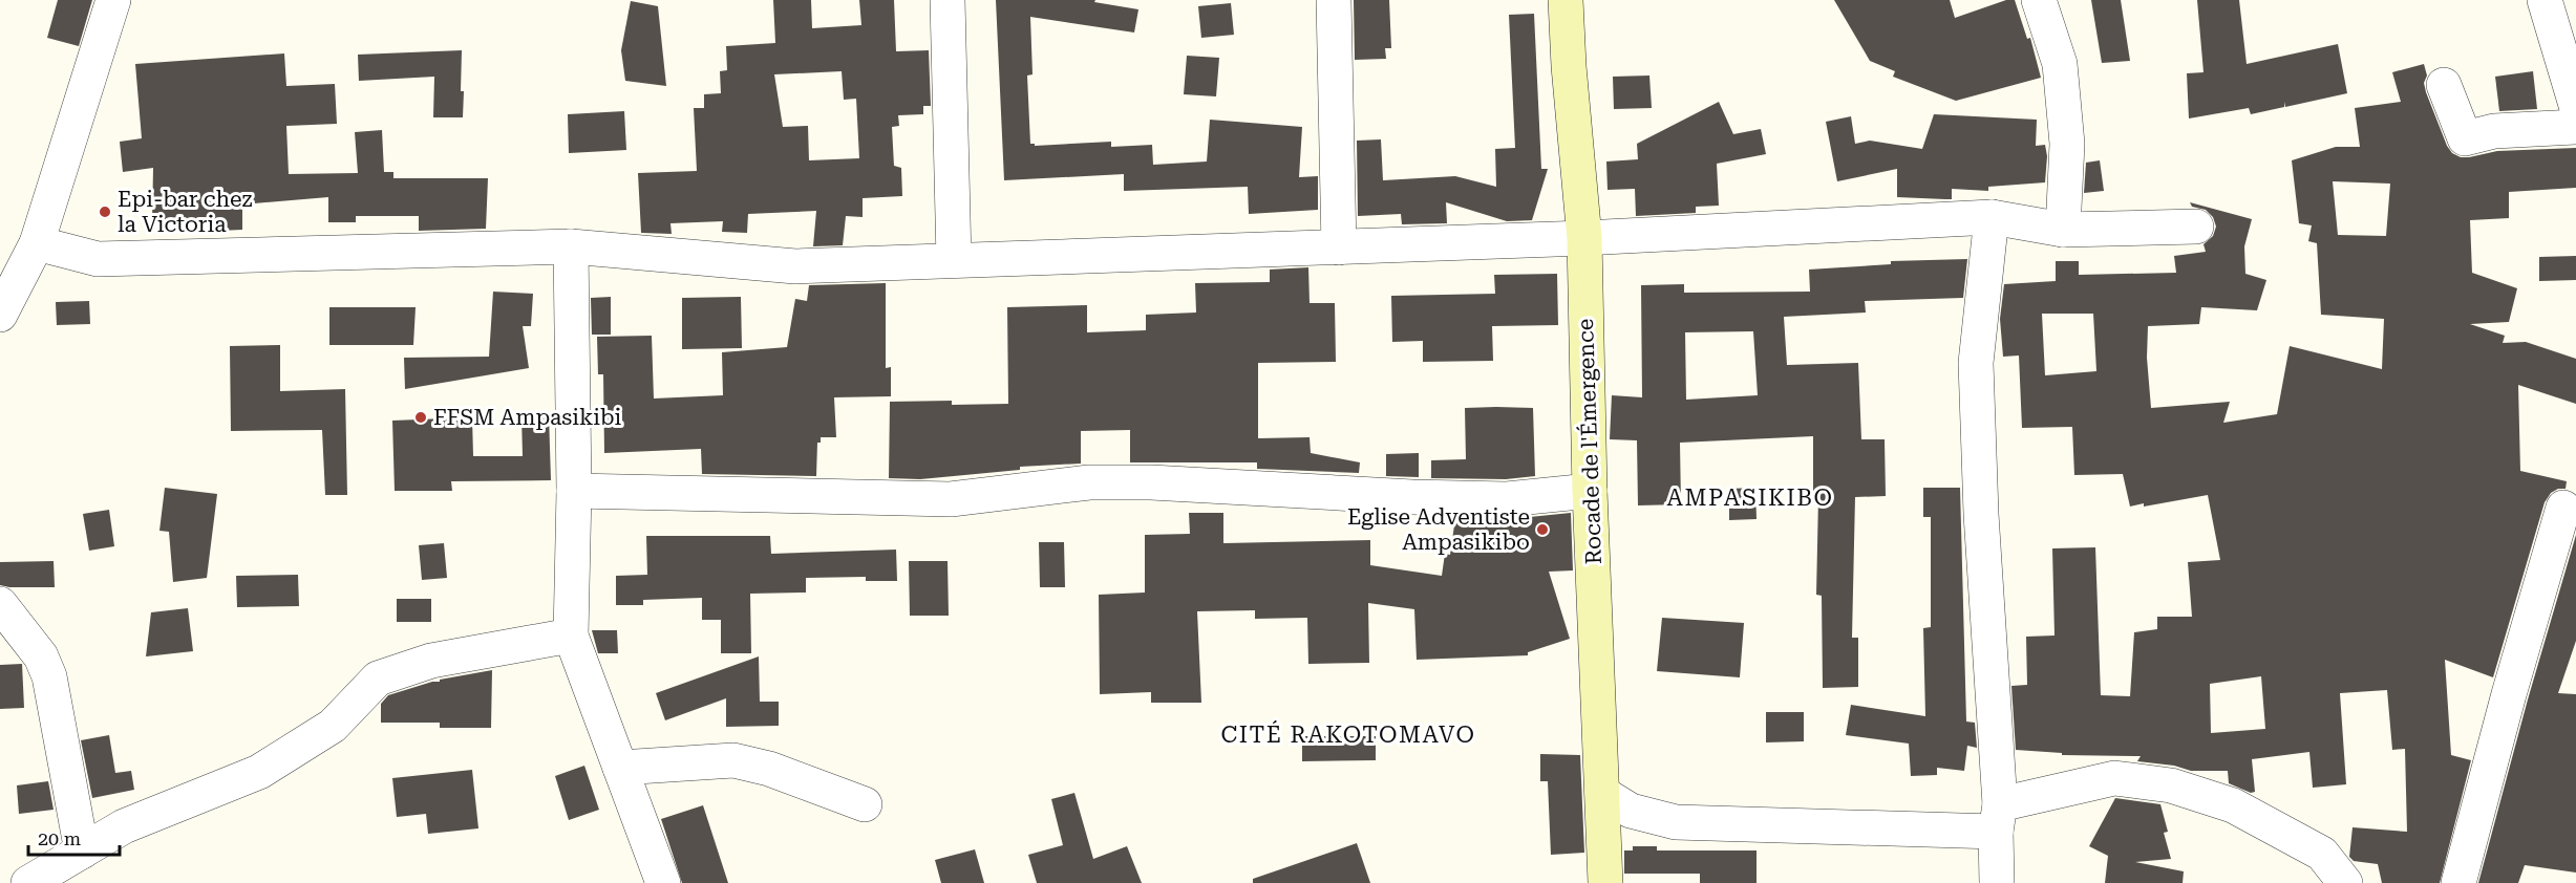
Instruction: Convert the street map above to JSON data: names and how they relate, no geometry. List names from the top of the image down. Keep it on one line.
{"streets":{"street":["Rocade de l'Émergence"]},"districts":["AMPASIKIBO","CITÉ RAKOTOMAVO"],"places":["Epi-bar chez la Victoria","FFSM Ampasikibi","Eglise Adventiste Ampasikibo"],"scale_bar":"20 m"}
